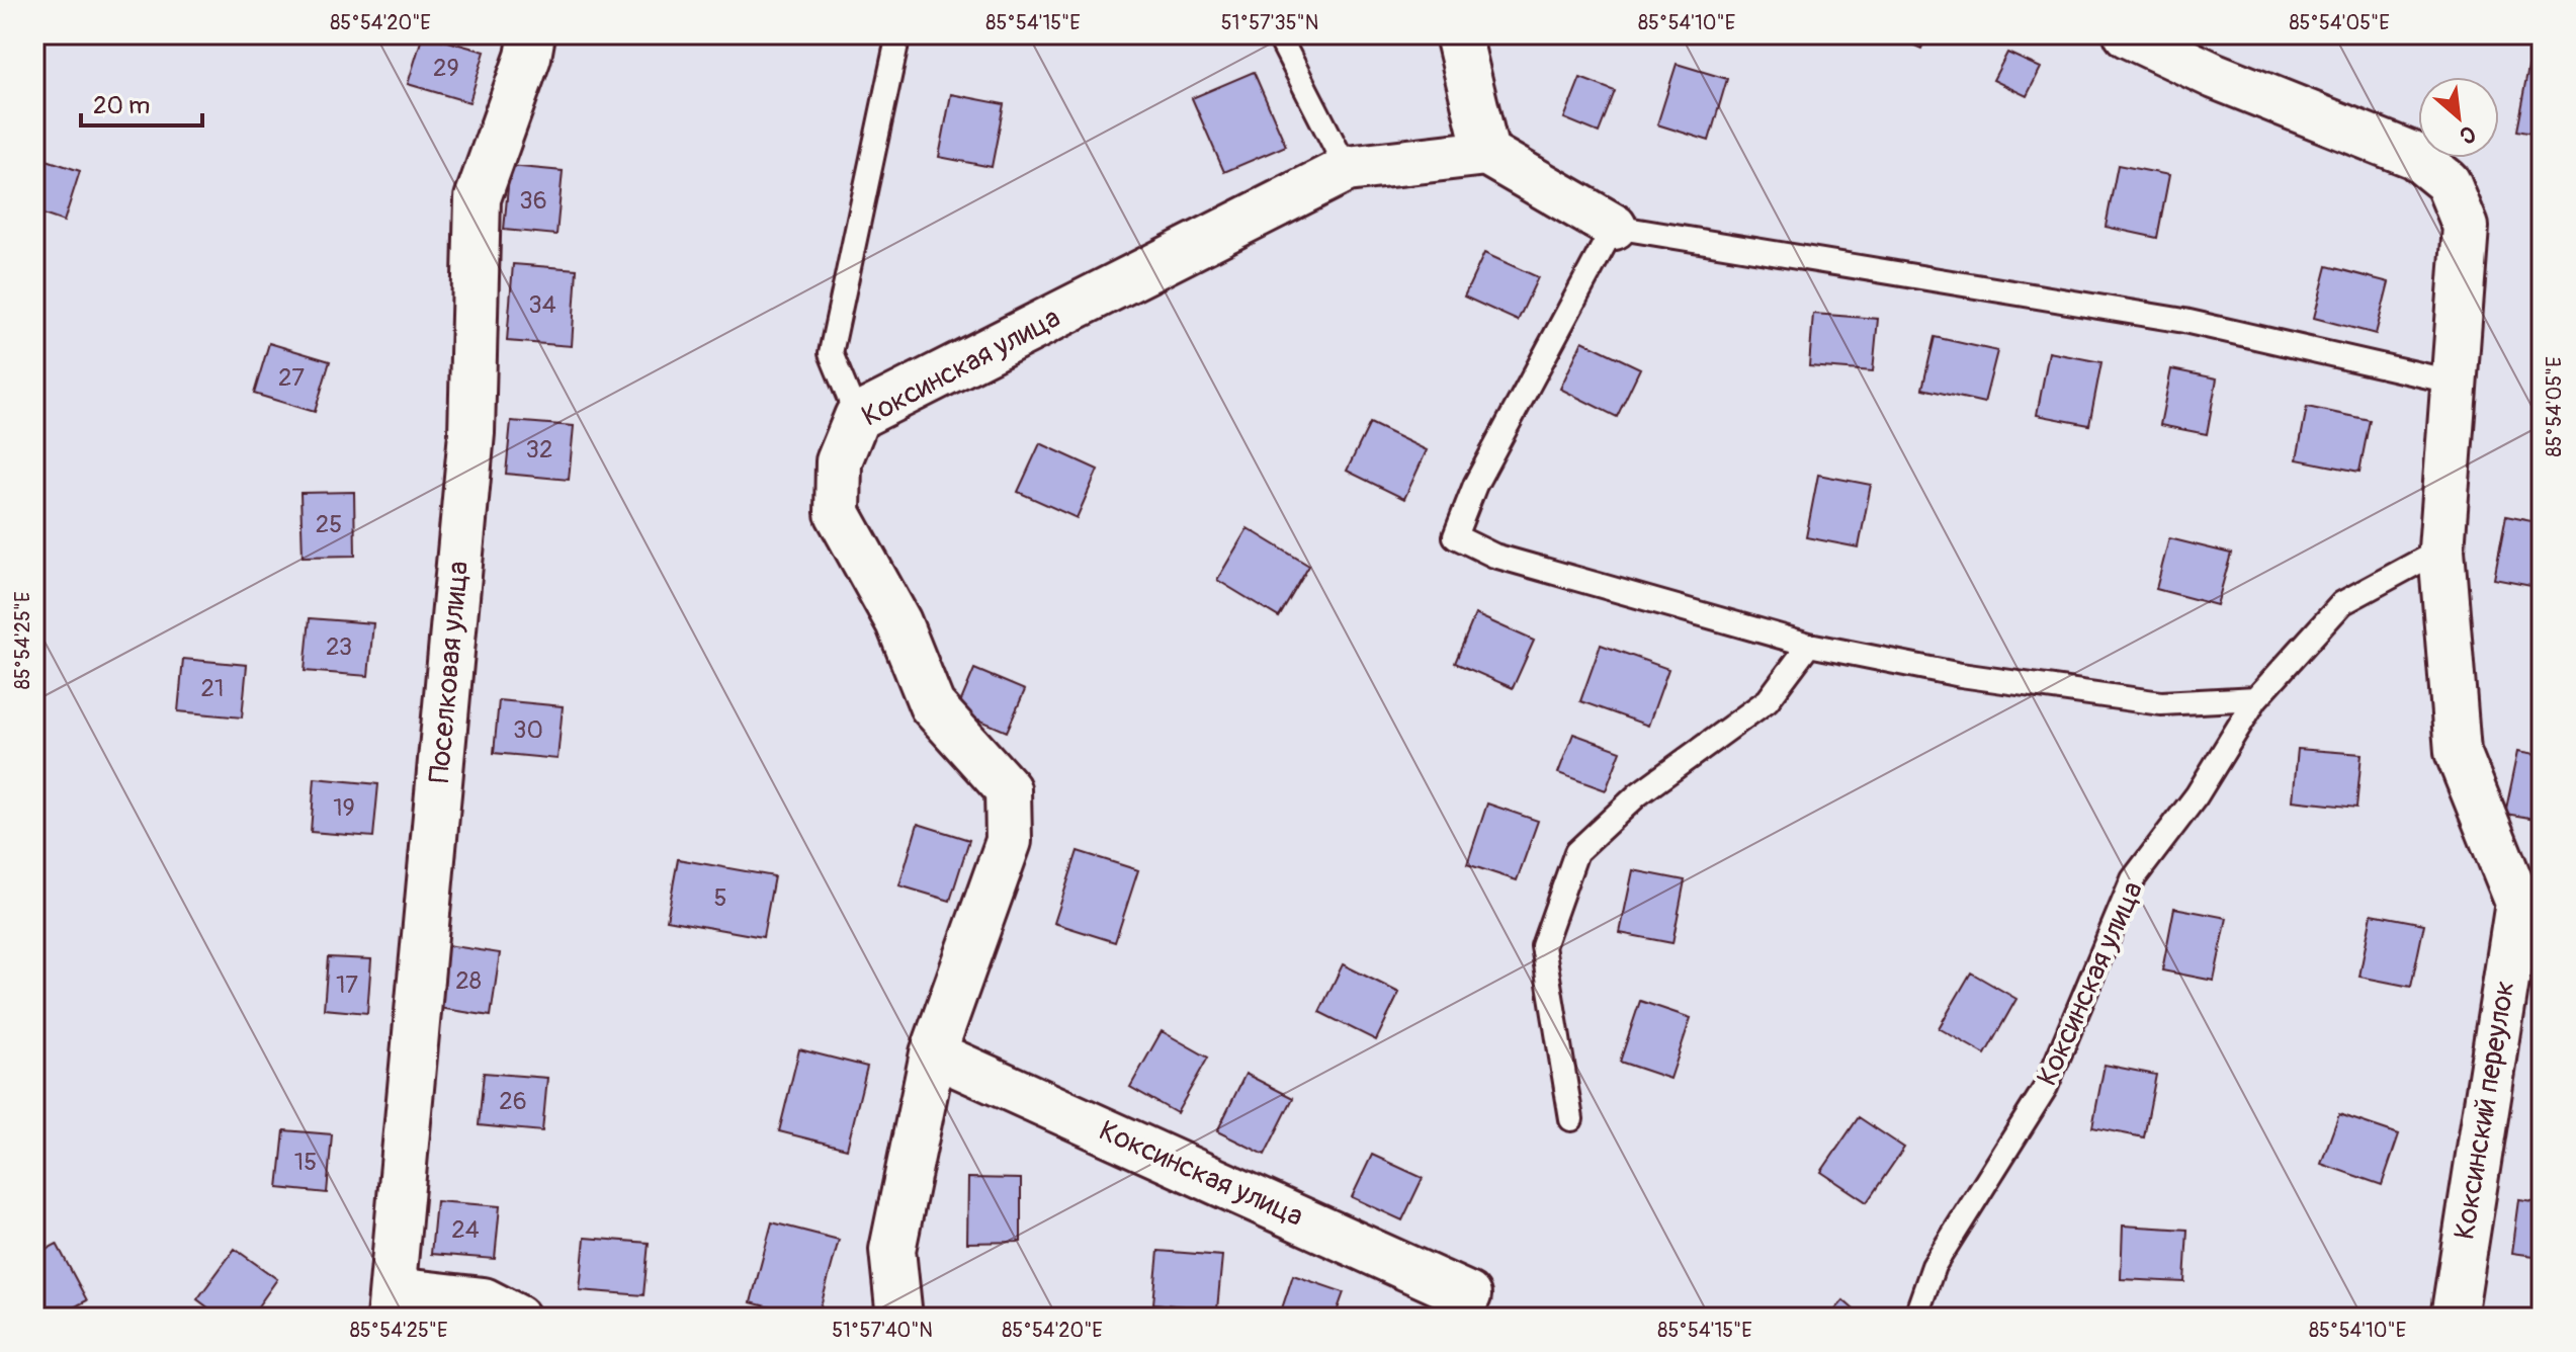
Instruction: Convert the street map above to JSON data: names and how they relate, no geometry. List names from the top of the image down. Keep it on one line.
{"streets":{"street":["Коксинская улица","Поселковая улица","Коксинский переулок"]},"crossings":[["Коксинская улица","Коксинский переулок"]],"house_numbers":["29","36","34","27","32","25","23","21","30","19","5","28","17","26","15","24"],"scale_bar":"20 m","north":"bottom right","coordinates":["85°54'20\"E","85°54'15\"E","51°57'35\"N","85°54'10\"E","85°54'05\"E","85°54'25\"E","51°57'40\"N"]}
